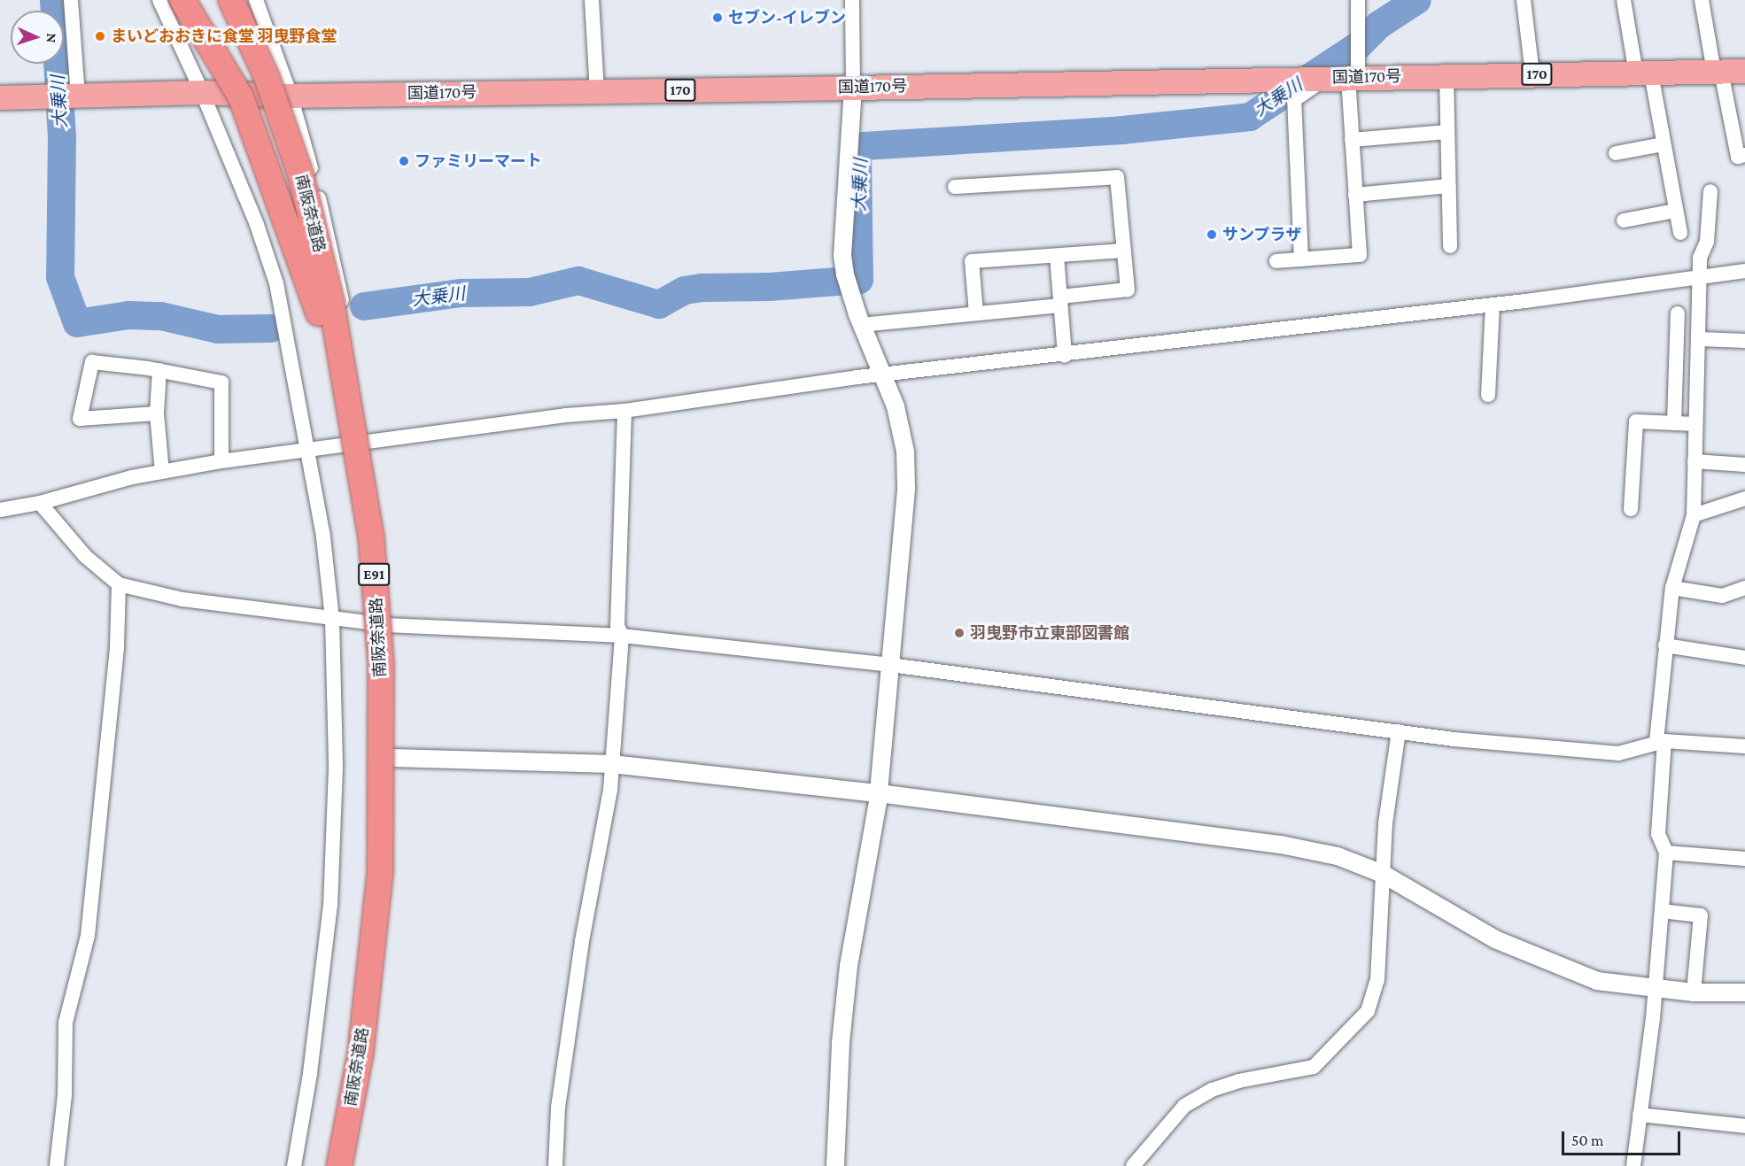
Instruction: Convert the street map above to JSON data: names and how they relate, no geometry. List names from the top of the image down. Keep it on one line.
{"streets":{"highway":["170","国道170号","南阪奈道路","E91"]},"water":["大乗川"],"places":["セブン-イレブン","まいどおおきに食堂 羽曳野食堂","ファミリーマート","サンプラザ","羽曳野市立東部図書館"],"scale_bar":"50 m","north":"right"}
